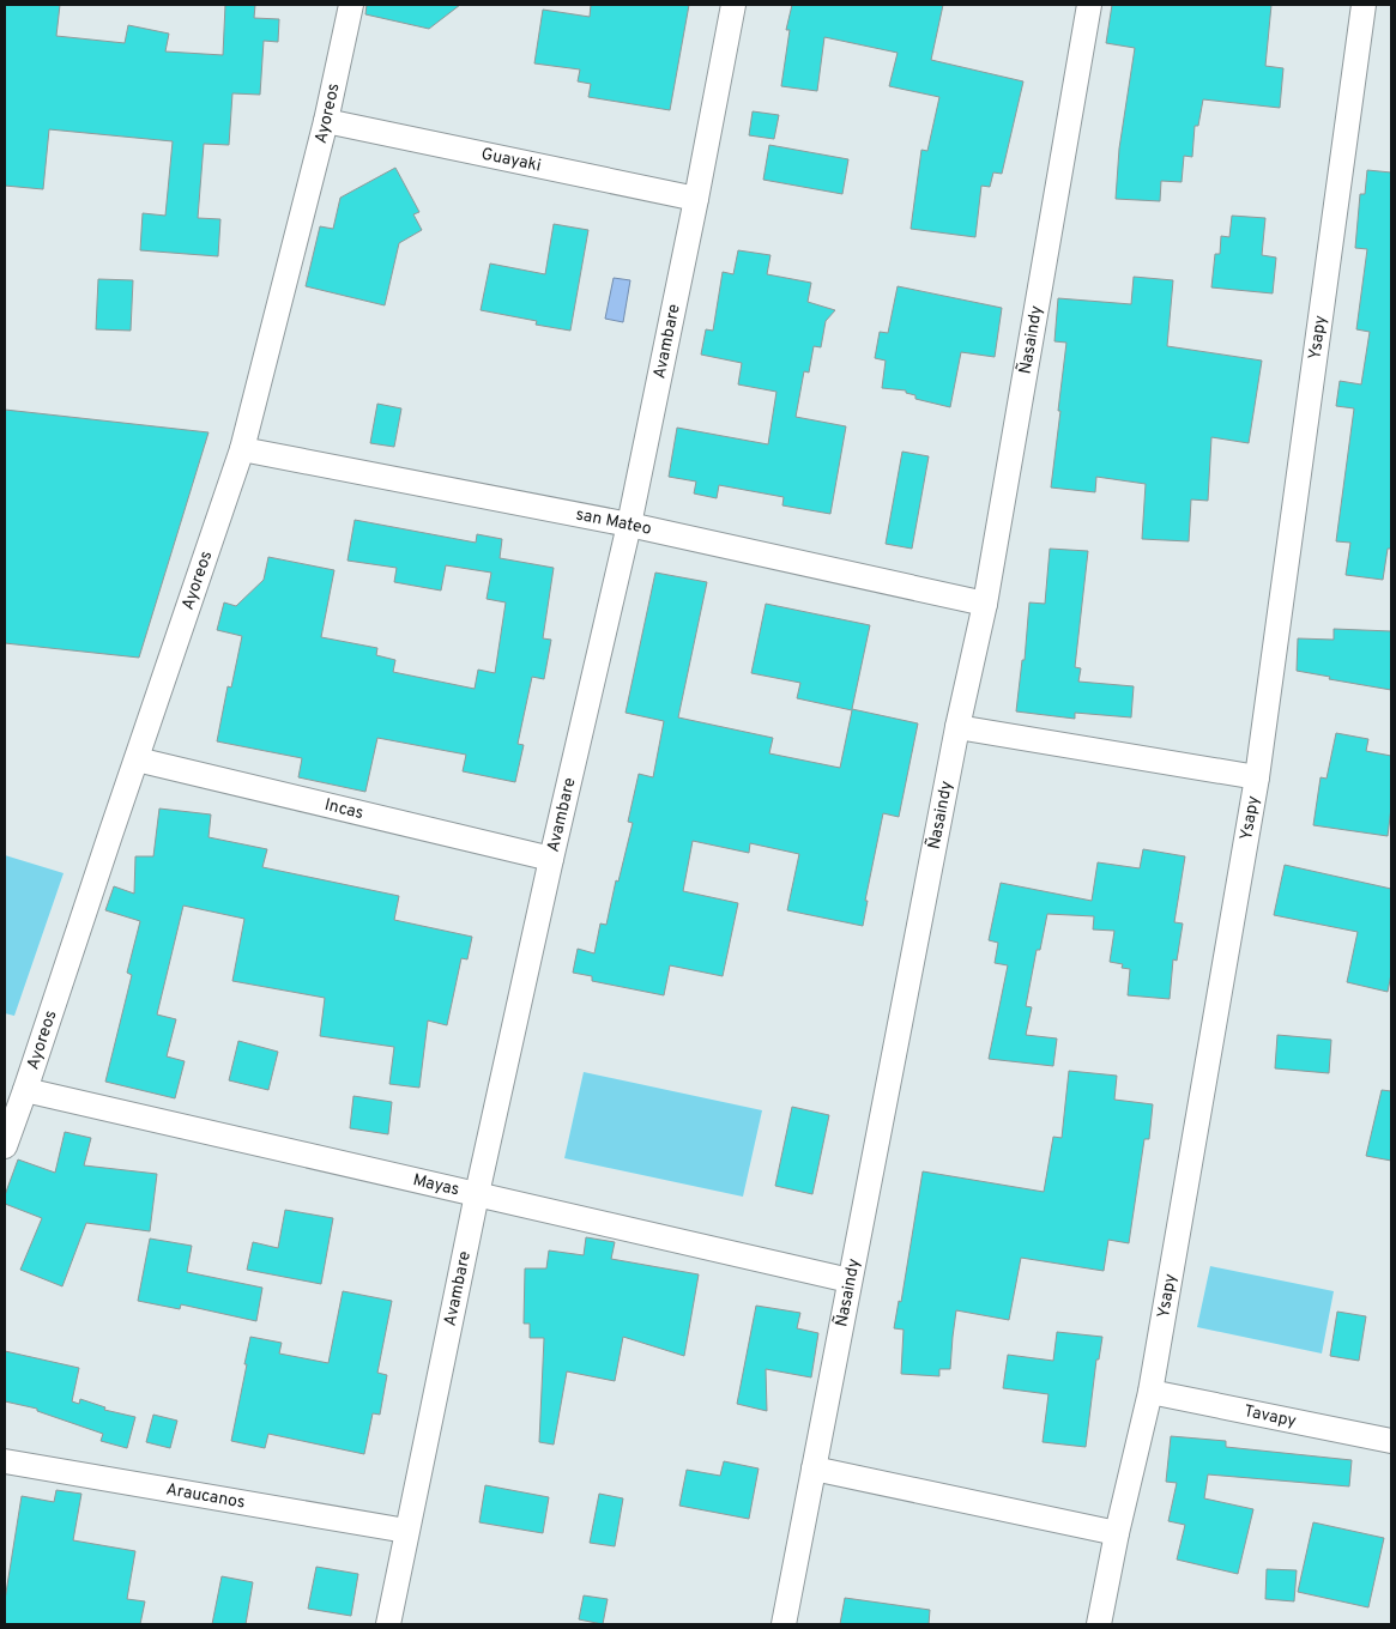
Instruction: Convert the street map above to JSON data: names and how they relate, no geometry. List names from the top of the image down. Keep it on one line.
{"streets":{"street":["Ayoreos","Guayaki","Ysapy","Ñasaindy","Avambare","san Mateo","Incas","Mayas","Tavapy","Araucanos"]},"crossings":[["Ayoreos","Guayaki"],["Ayoreos","san Mateo"],["Ayoreos","Incas"],["Ayoreos","Mayas"],["Guayaki","Avambare"],["Ysapy","Tavapy"],["Ñasaindy","san Mateo"],["Ñasaindy","Mayas"],["Avambare","san Mateo"],["Avambare","Incas"],["Avambare","Mayas"],["Avambare","Araucanos"]]}
